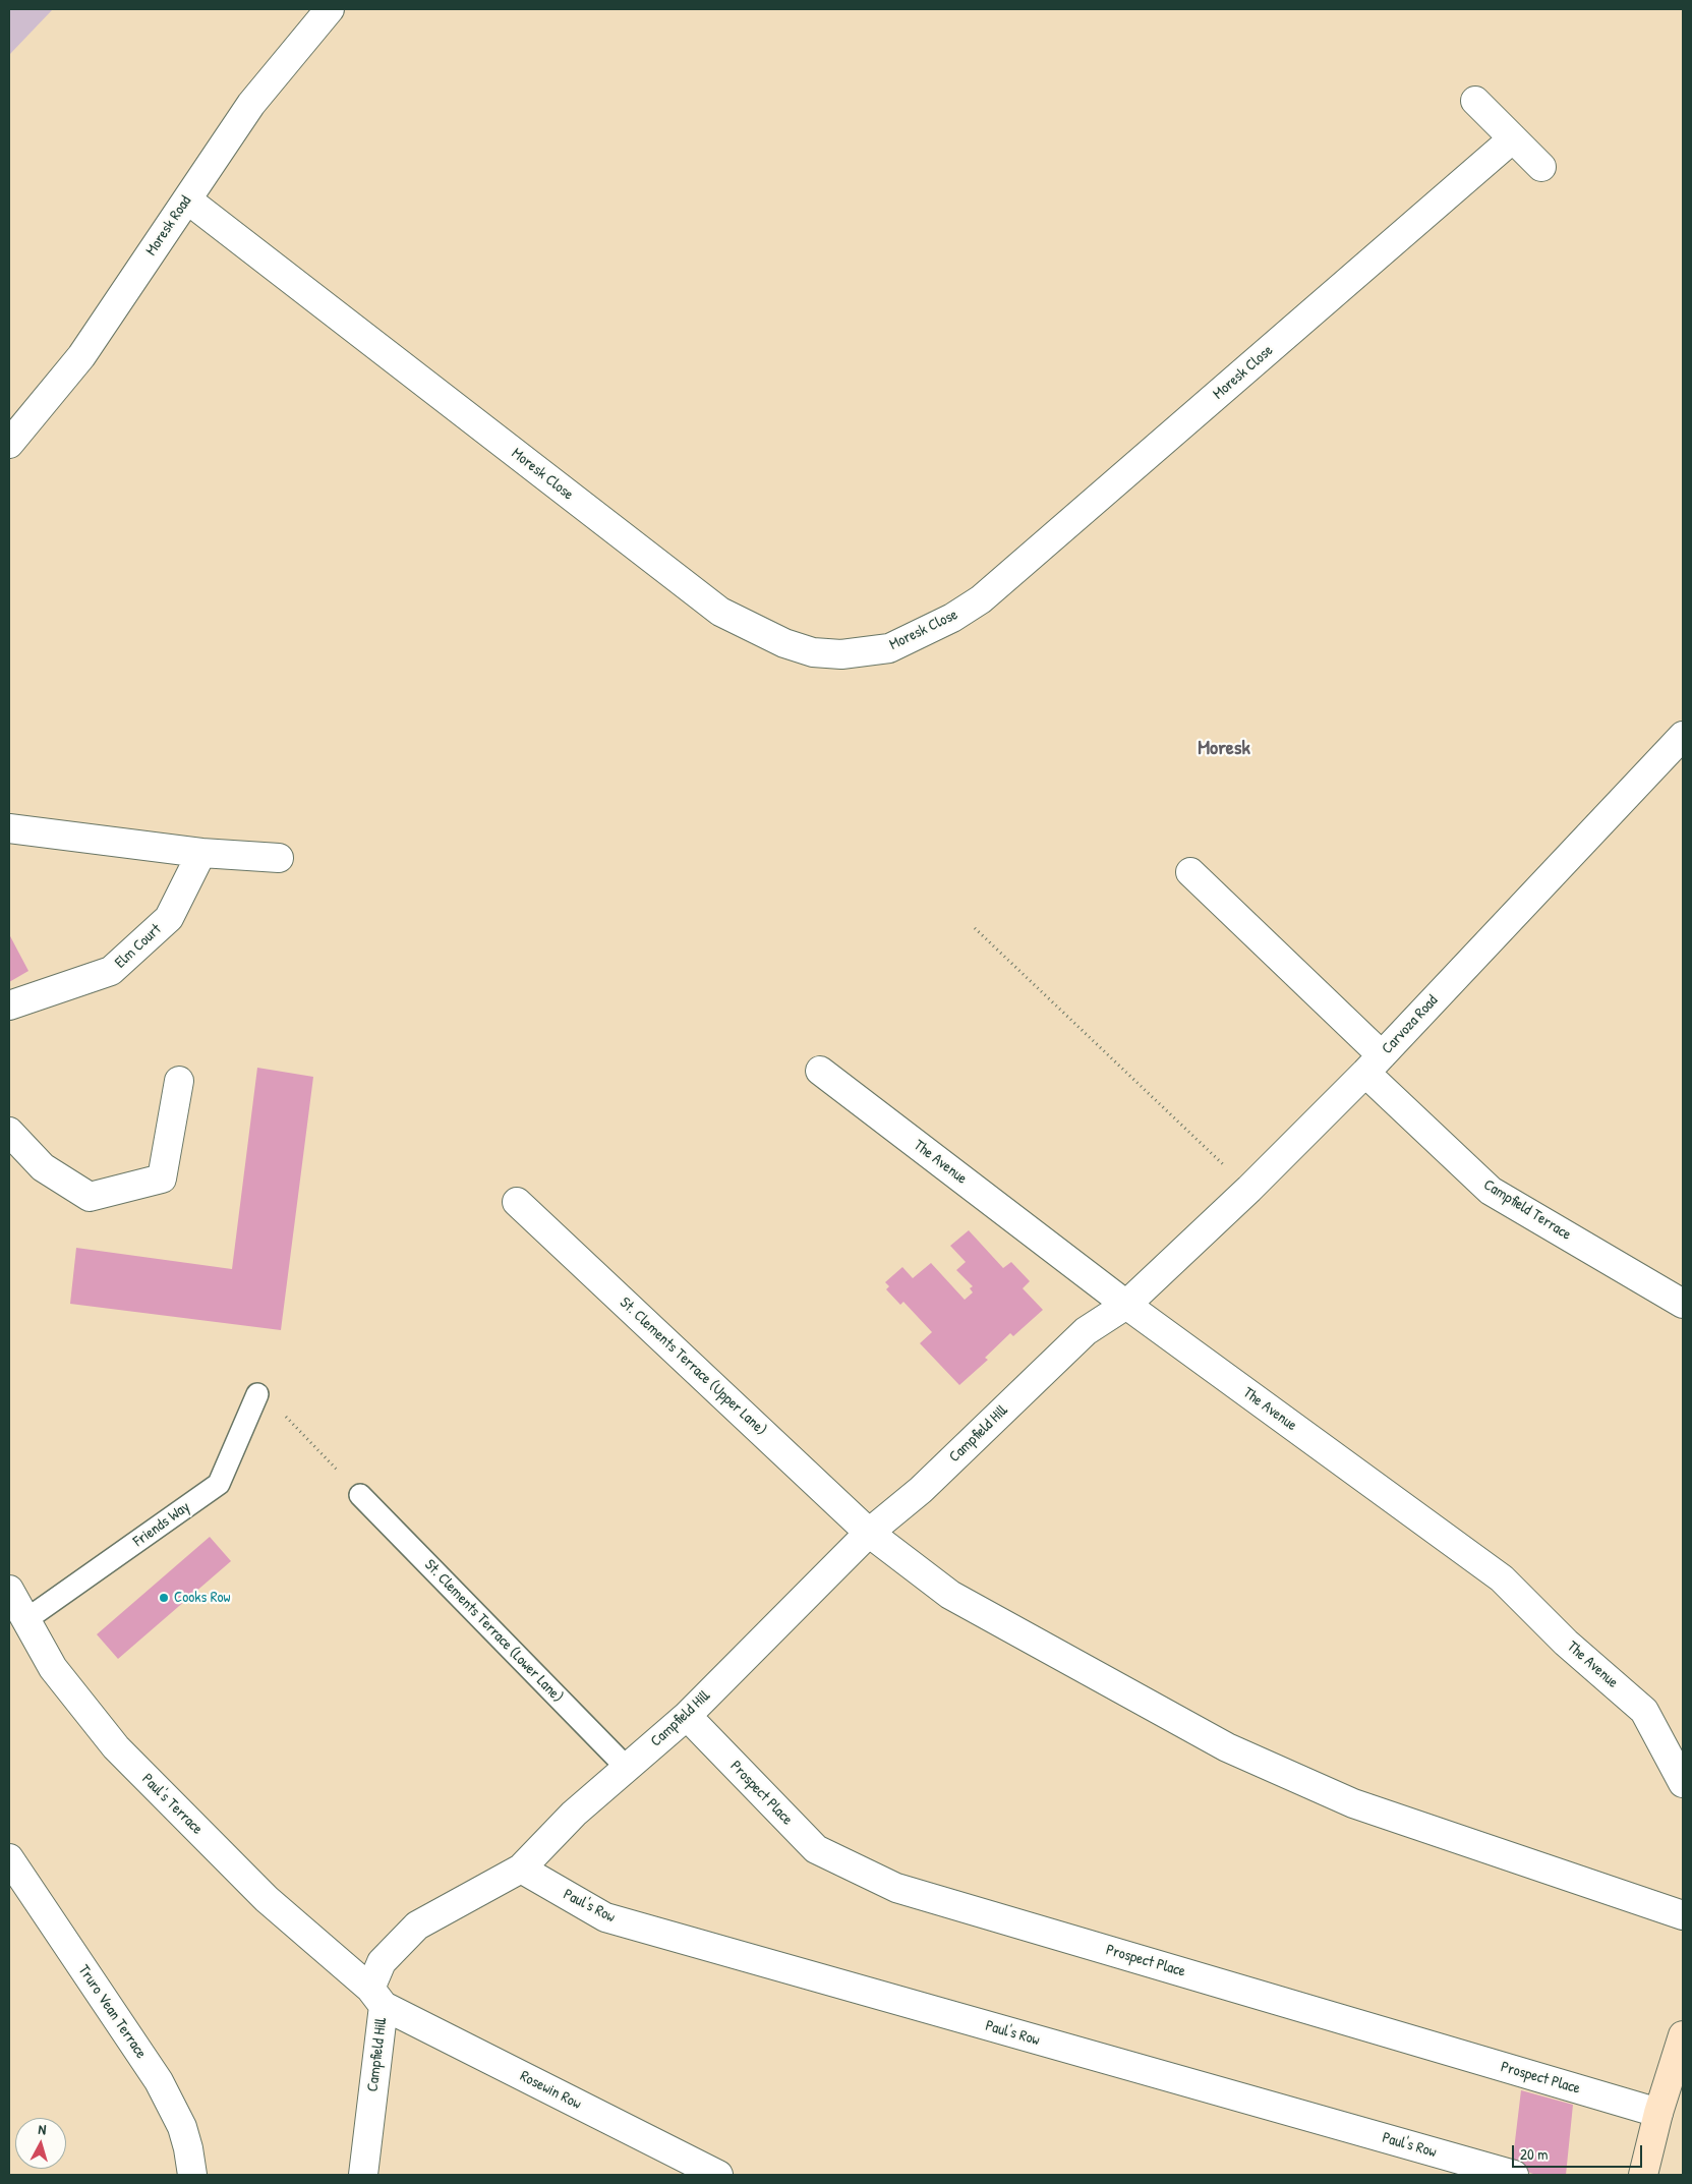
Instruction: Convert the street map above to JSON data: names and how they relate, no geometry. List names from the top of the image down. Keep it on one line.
{"streets":{"street":["Moresk Road","Moresk Close","Elm Court","Carvoza Road","The Avenue","Campfield Terrace","St. Clements Terrace (Upper Lane)","Campfield Hill","Prospect Place","Paul's Terrace","Paul's Row","Truro Vean Terrace","Rosewin Row"],"lane":["Friends Way","St. Clements Terrace (Lower Lane)"]},"crossings":[["Moresk Road","Moresk Close"],["Carvoza Road","The Avenue"],["Carvoza Road","Campfield Terrace"],["Carvoza Road","Campfield Hill"],["The Avenue","Campfield Hill"],["St. Clements Terrace (Upper Lane)","Campfield Hill"],["Campfield Hill","St. Clements Terrace (Lower Lane)"],["Campfield Hill","Prospect Place"],["Campfield Hill","Paul's Terrace"],["Campfield Hill","Paul's Row"],["Campfield Hill","Rosewin Row"],["Friends Way","Paul's Terrace"],["Paul's Terrace","Rosewin Row"]],"districts":["Moresk"],"places":["Cooks Row"],"scale_bar":"20 m","north":"top"}
